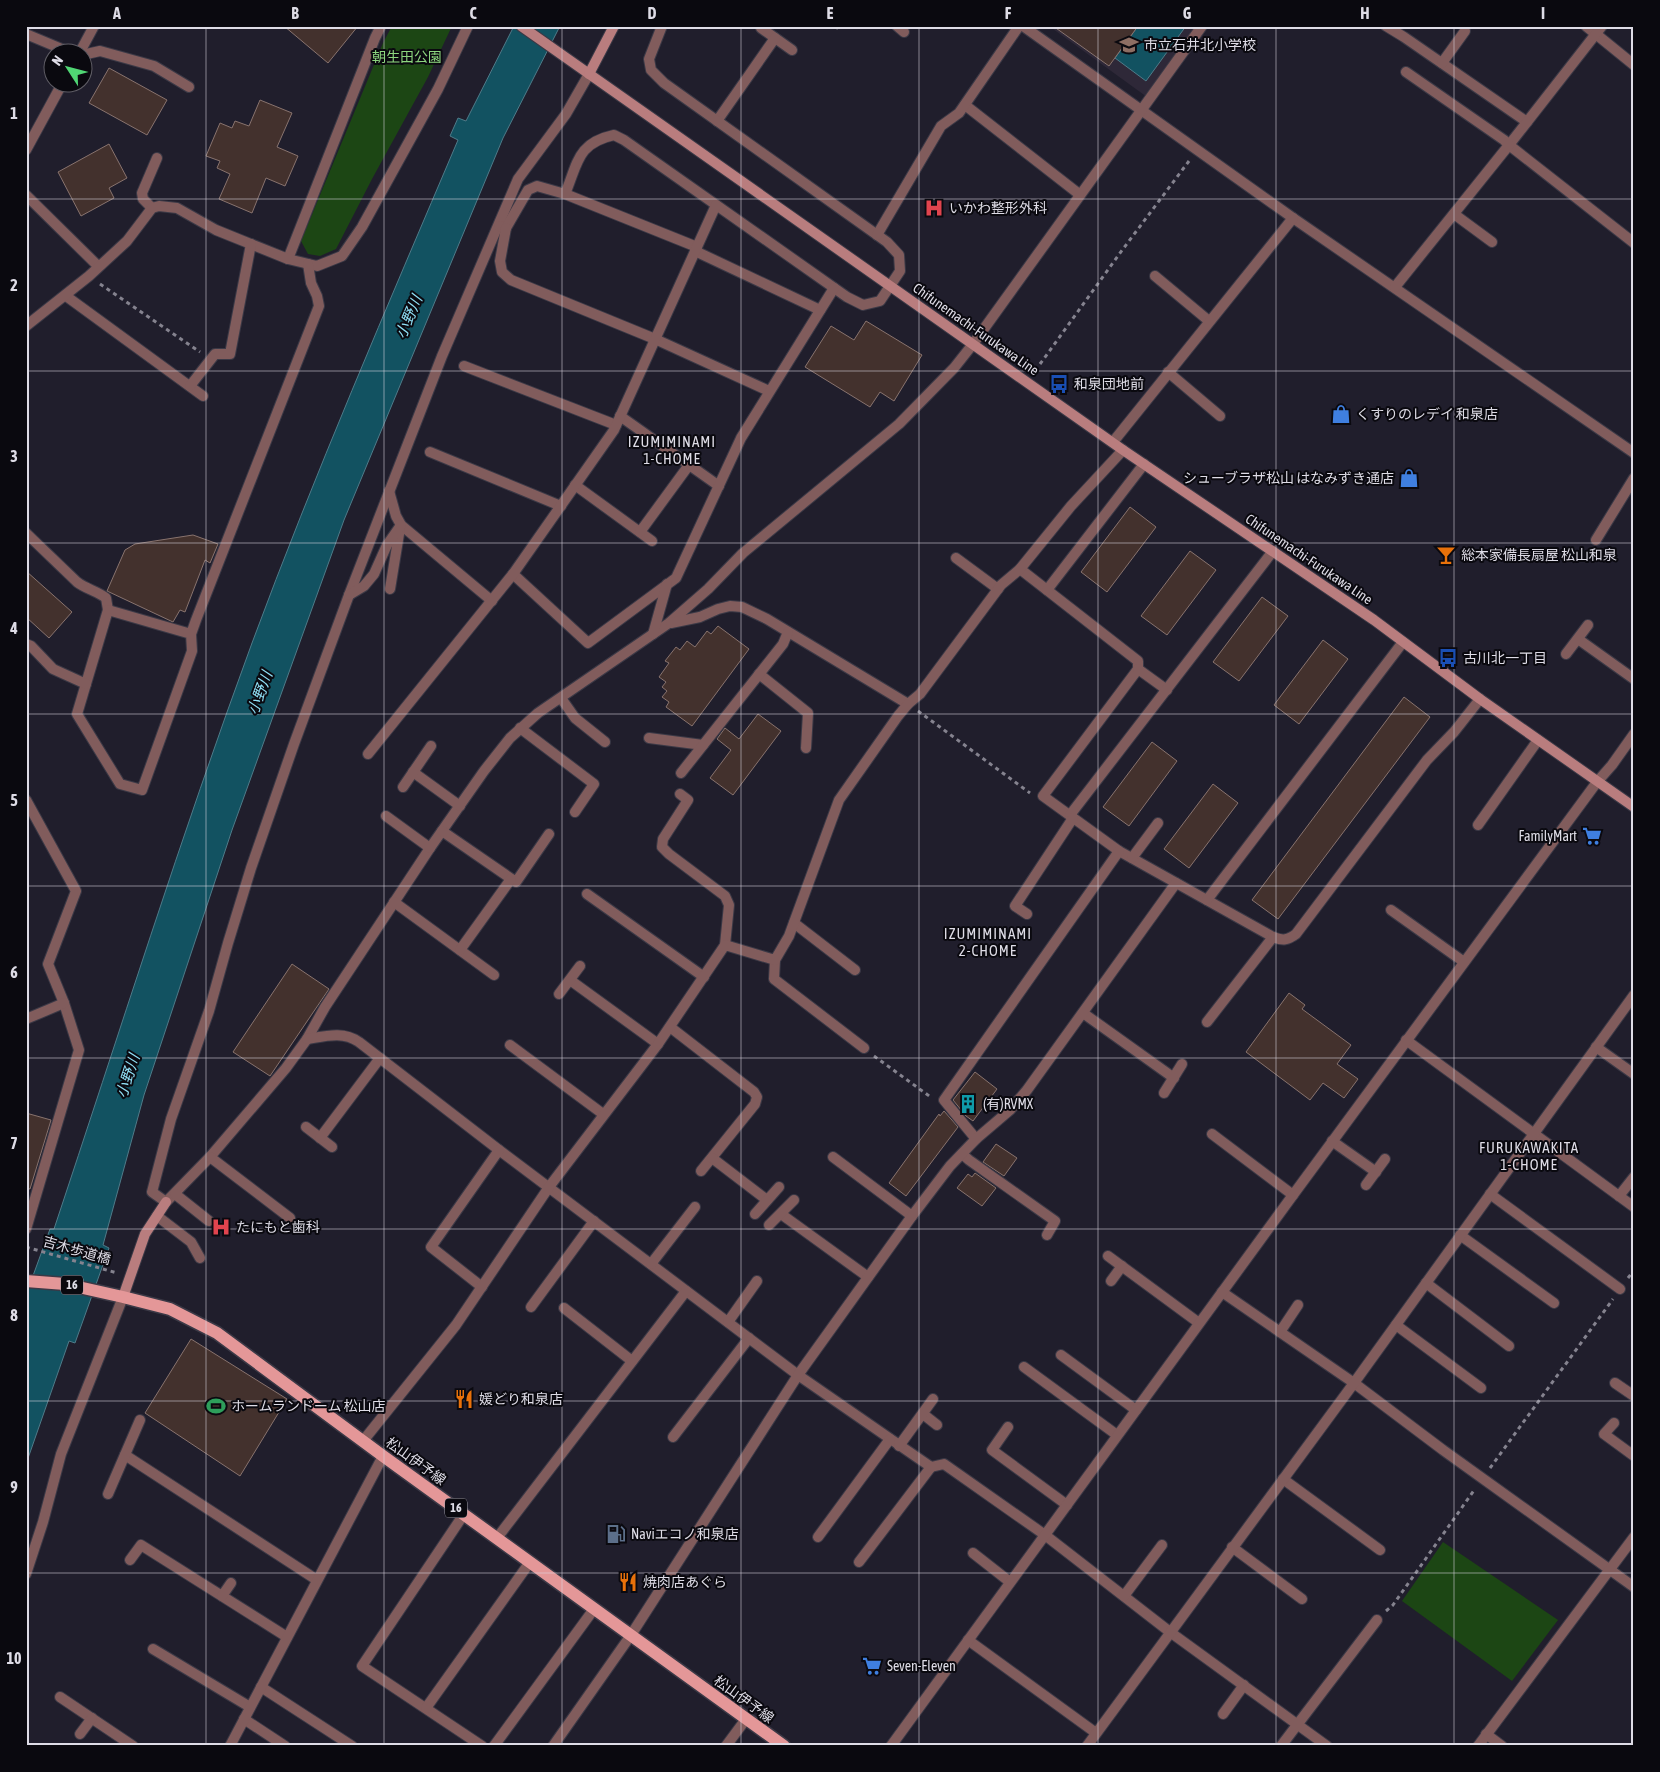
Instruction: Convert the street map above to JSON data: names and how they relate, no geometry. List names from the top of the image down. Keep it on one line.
{"streets":{"main road":["16","松山伊予線"],"street":["Chifunemachi-Furukawa Line"],"path":["吉木歩道橋"]},"crossings":[["16","松山伊予線"]],"districts":["IZUMIMINAMI 1-CHOME","IZUMIMINAMI 2-CHOME","FURUKAWAKITA 1-CHOME"],"water":["小野川"],"parks":["朝生田公園"],"places":{"school or university":["市立石井北小学校"],"hospital":["いかわ整形外科","たにもと歯科"],"bus stop":["和泉団地前","古川北一丁目"],"shop":["くすりのレデイ 和泉店","シューブラザ松山 はなみずき通店"],"bar":["総本家備長扇屋 松山和泉"],"supermarket":["FamilyMart","Seven-Eleven"],"building":["(有)RVMX"],"restaurant":["媛どり和泉店","焼肉店あぐら"],"sports":["ホームランドーム 松山店"],"fuel station":["Naviエコノ和泉店"]},"north":"top left","grid":{"columns":["A","B","C","D","E","F","G","H","I"],"rows":["1","2","3","4","5","6","7","8","9","10"]}}
